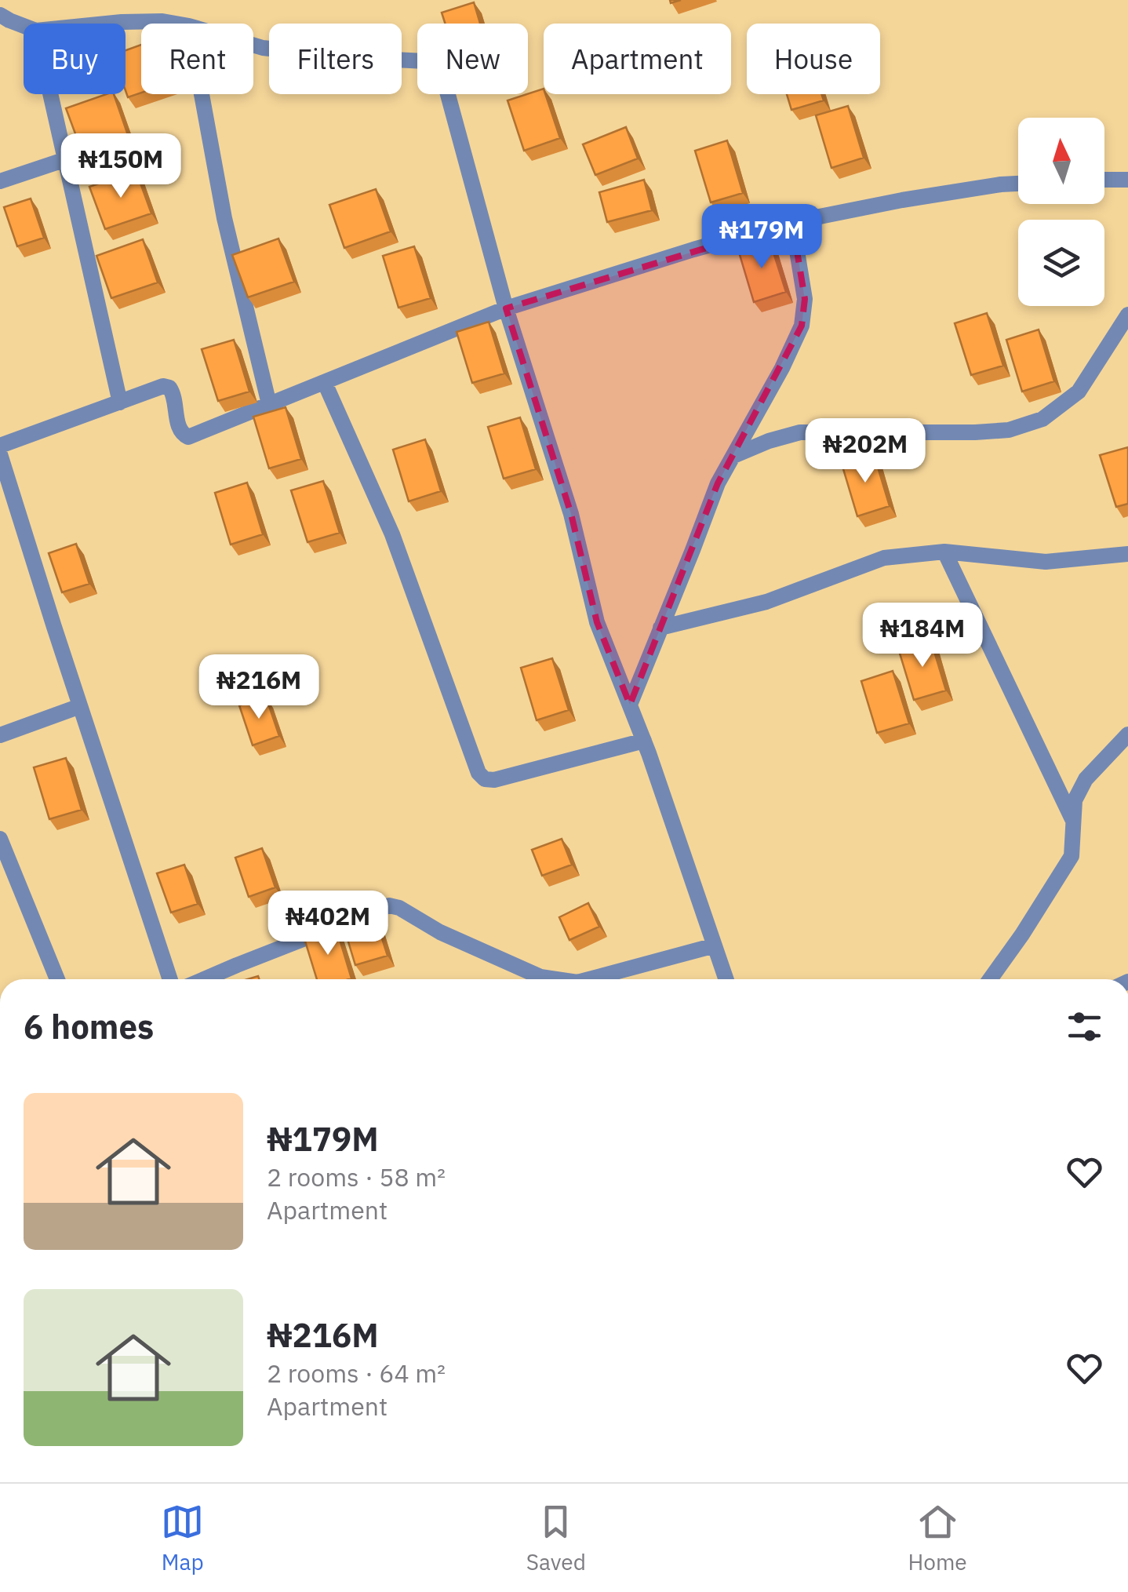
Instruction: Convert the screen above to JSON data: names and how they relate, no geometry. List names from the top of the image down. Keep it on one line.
{"north":"top","page":{"chip":["Buy","Rent","Filters","New","Apartment","House"],"price":["₦150M","₦179M","₦202M","₦184M","₦216M","₦402M"],"heading":"6 homes","list":[{"name":"₦179M","note":"2 rooms · 58 m² · Apartment"},{"name":"₦216M","note":"2 rooms · 64 m² · Apartment"}],"tabs":["Map","Saved","Home"]}}
